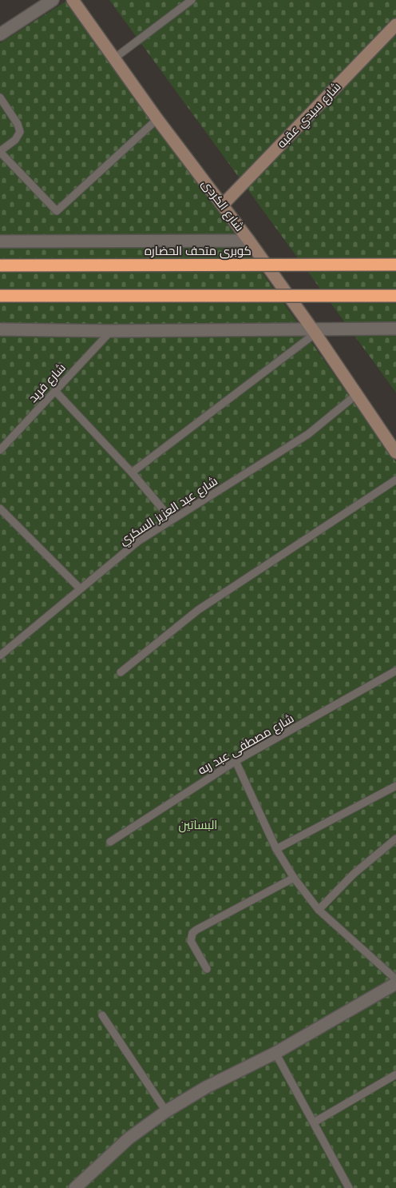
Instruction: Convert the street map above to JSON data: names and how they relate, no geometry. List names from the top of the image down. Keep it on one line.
{"streets":{"highway":["كوبرى متحف الحضاره"],"street":["شارع سيدي عقبه","شارع الكردى"],"lane":["شارع فريد","شارع عبد العزيز السكري","شارع مصطفى عبد ربه"]},"crossings":[["شارع سيدي عقبه","شارع الكردى"],["شارع الكردى","شارع عبد العزيز السكري"]],"parks":["البساتين"]}
